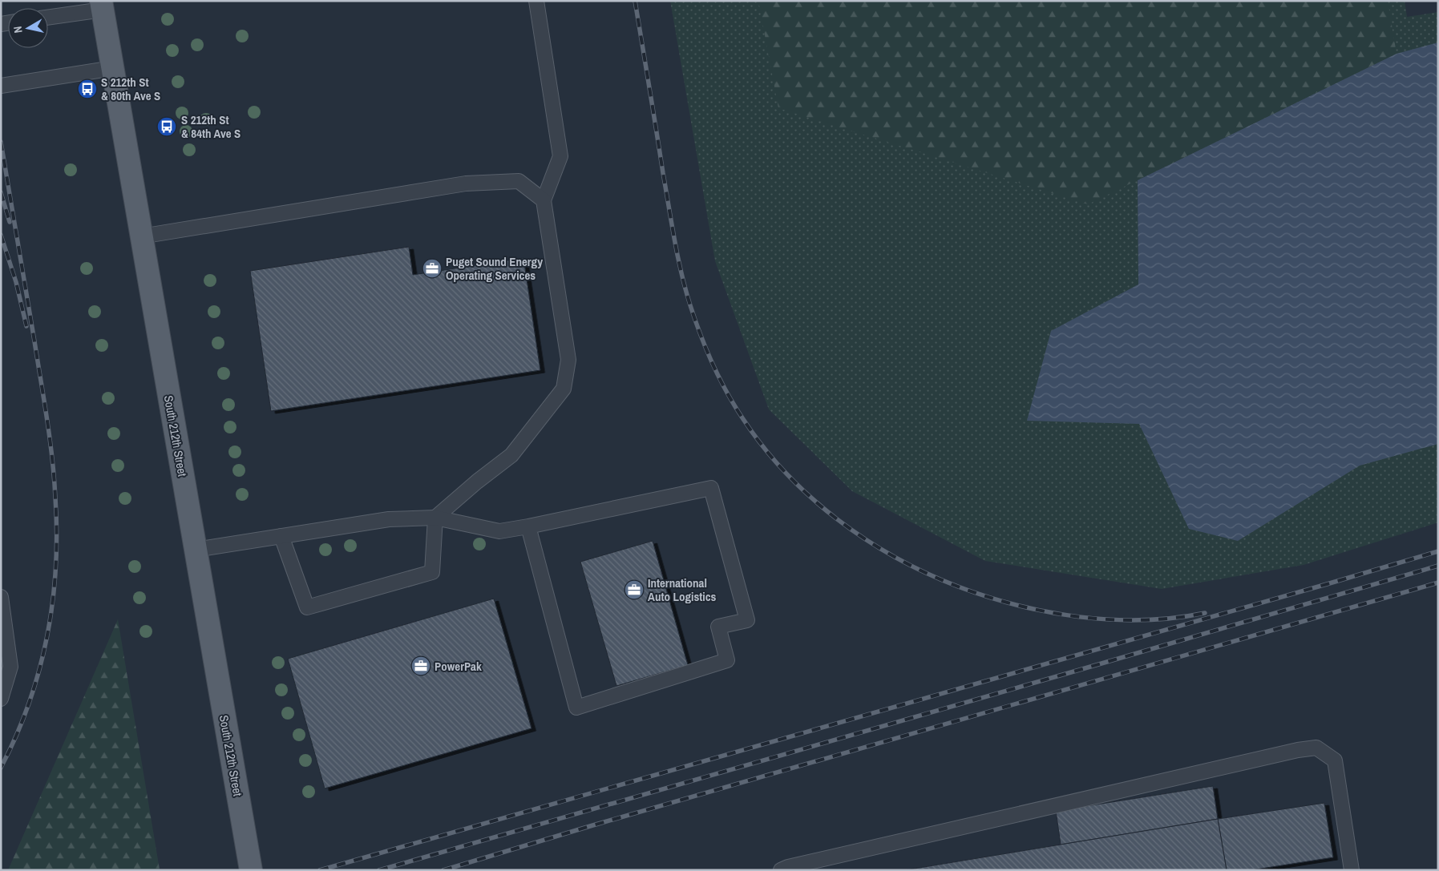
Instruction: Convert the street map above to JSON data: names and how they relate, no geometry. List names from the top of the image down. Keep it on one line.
{"streets":{"main road":["South 212th Street"]},"places":{"bus stop":["S 212th St & 80th Ave S","S 212th St & 84th Ave S"],"office":["Puget Sound Energy Operating Services","International Auto Logistics","PowerPak"]},"north":"left"}
